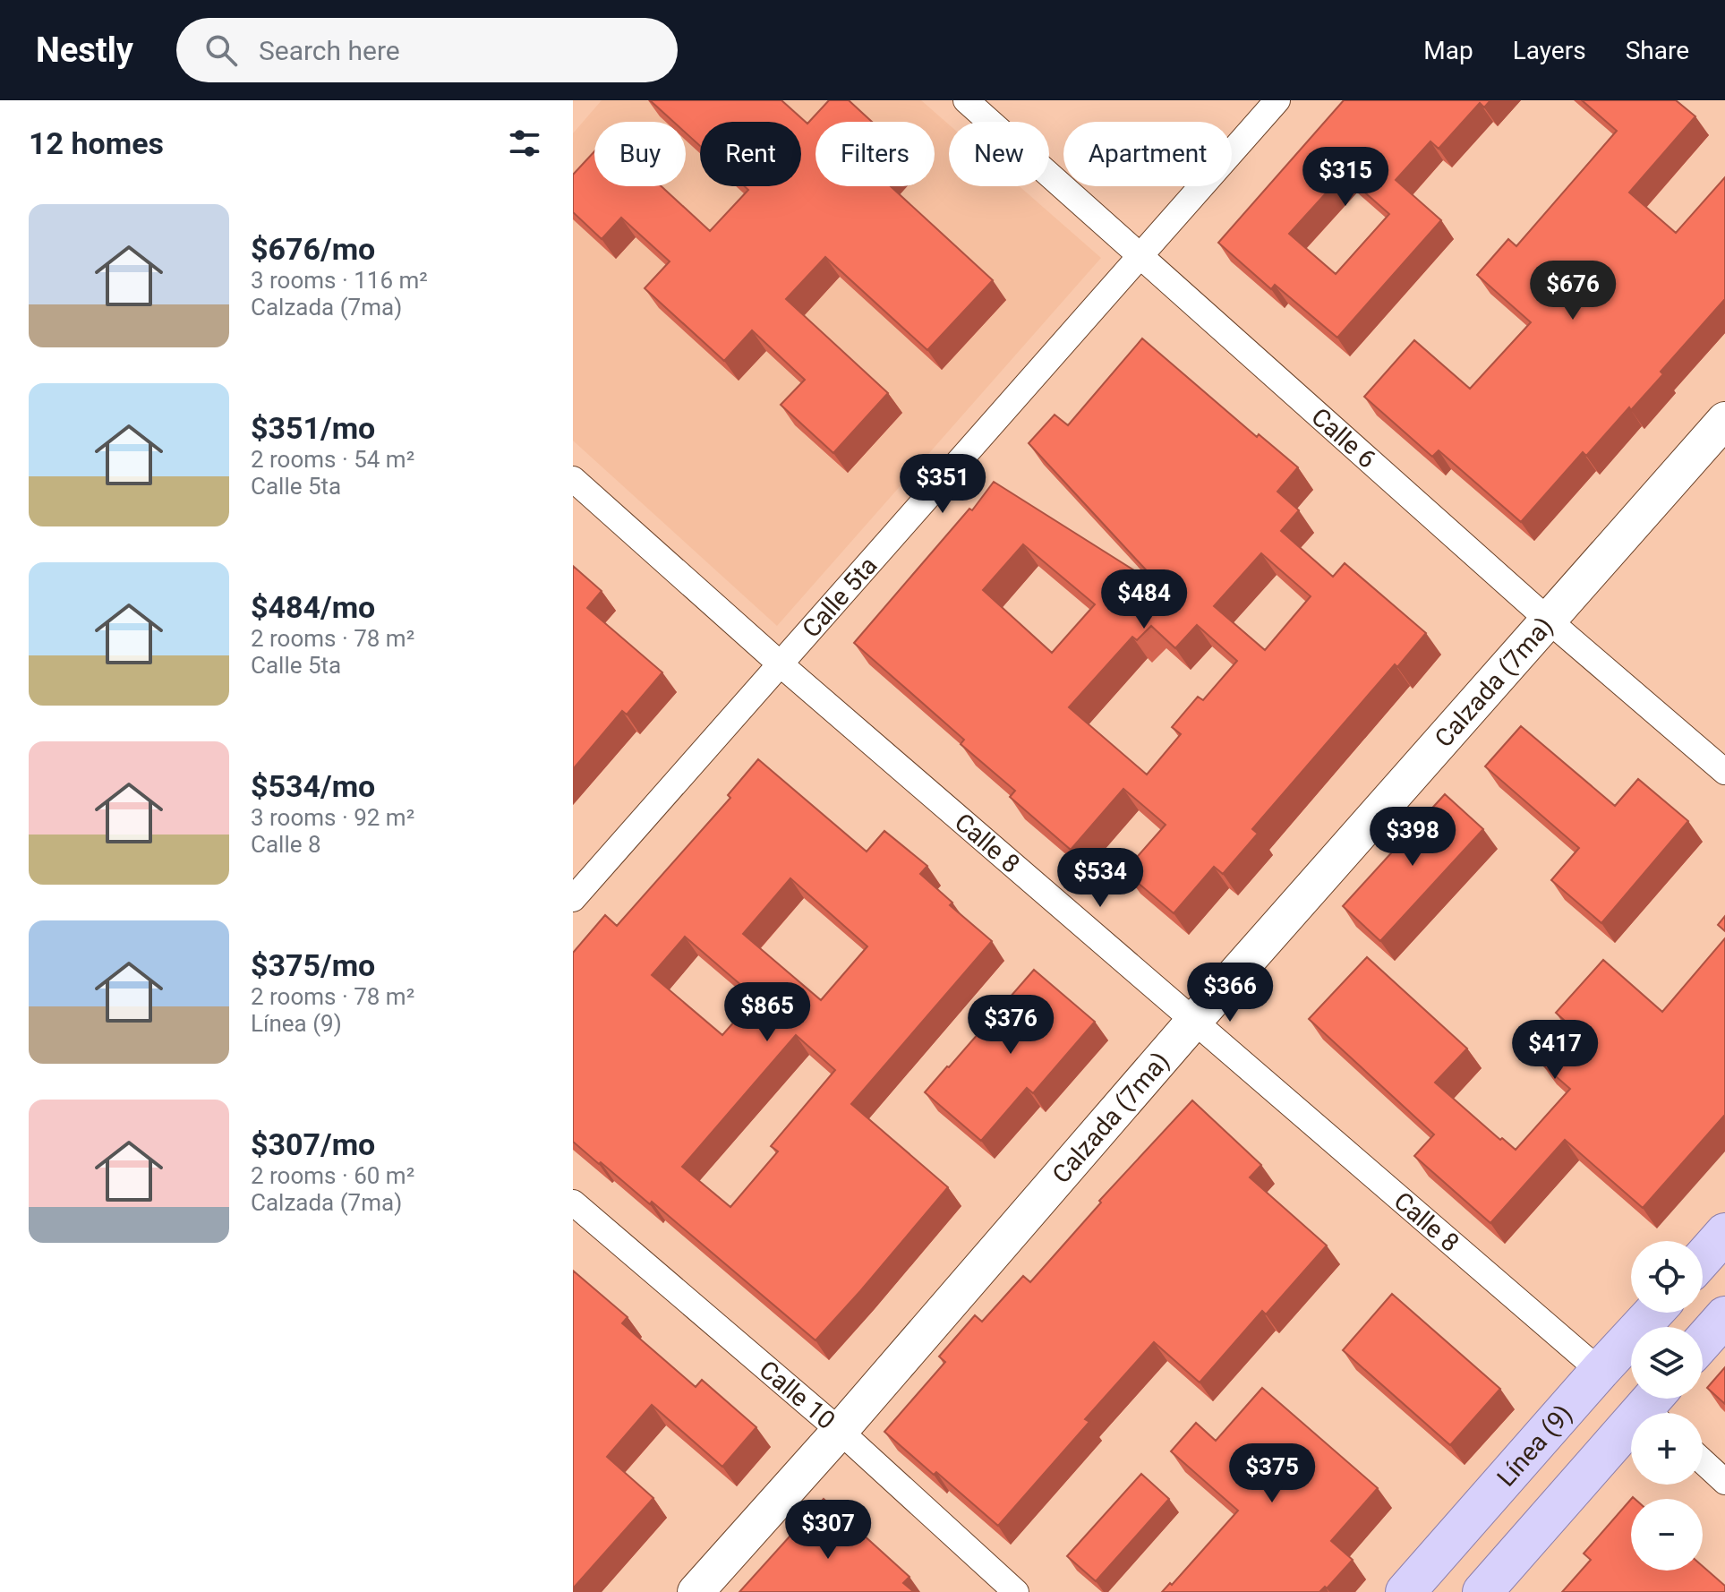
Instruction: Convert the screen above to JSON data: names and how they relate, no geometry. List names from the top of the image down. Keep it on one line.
{"streets":{"main road":["Calzada (7ma)","Línea (9)"],"street":["Calle 6","Calle 5ta","Calle 8","Calle 10"]},"crossings":[["Calle 6","Calle 5ta"],["Calle 6","Calzada (7ma)"],["Calle 5ta","Calle 8"],["Calzada (7ma)","Calle 8"],["Calzada (7ma)","Calle 10"],["Calle 8","Línea (9)"]],"page":{"header":"Nestly","search":"Search here","nav":["Map","Layers","Share"],"heading":"12 homes","chip":["Buy","Rent","Filters","New","Apartment"],"price":["$315","$676","$351","$484","$398","$534","$366","$865","$376","$417","$375","$307"],"list":[{"name":"$676/mo","note":"3 rooms · 116 m² · Calzada (7ma)"},{"name":"$351/mo","note":"2 rooms · 54 m² · Calle 5ta"},{"name":"$484/mo","note":"2 rooms · 78 m² · Calle 5ta"},{"name":"$534/mo","note":"3 rooms · 92 m² · Calle 8"},{"name":"$375/mo","note":"2 rooms · 78 m² · Línea (9)"},{"name":"$307/mo","note":"2 rooms · 60 m² · Calzada (7ma)"}],"map_buttons":["+","−"]}}
